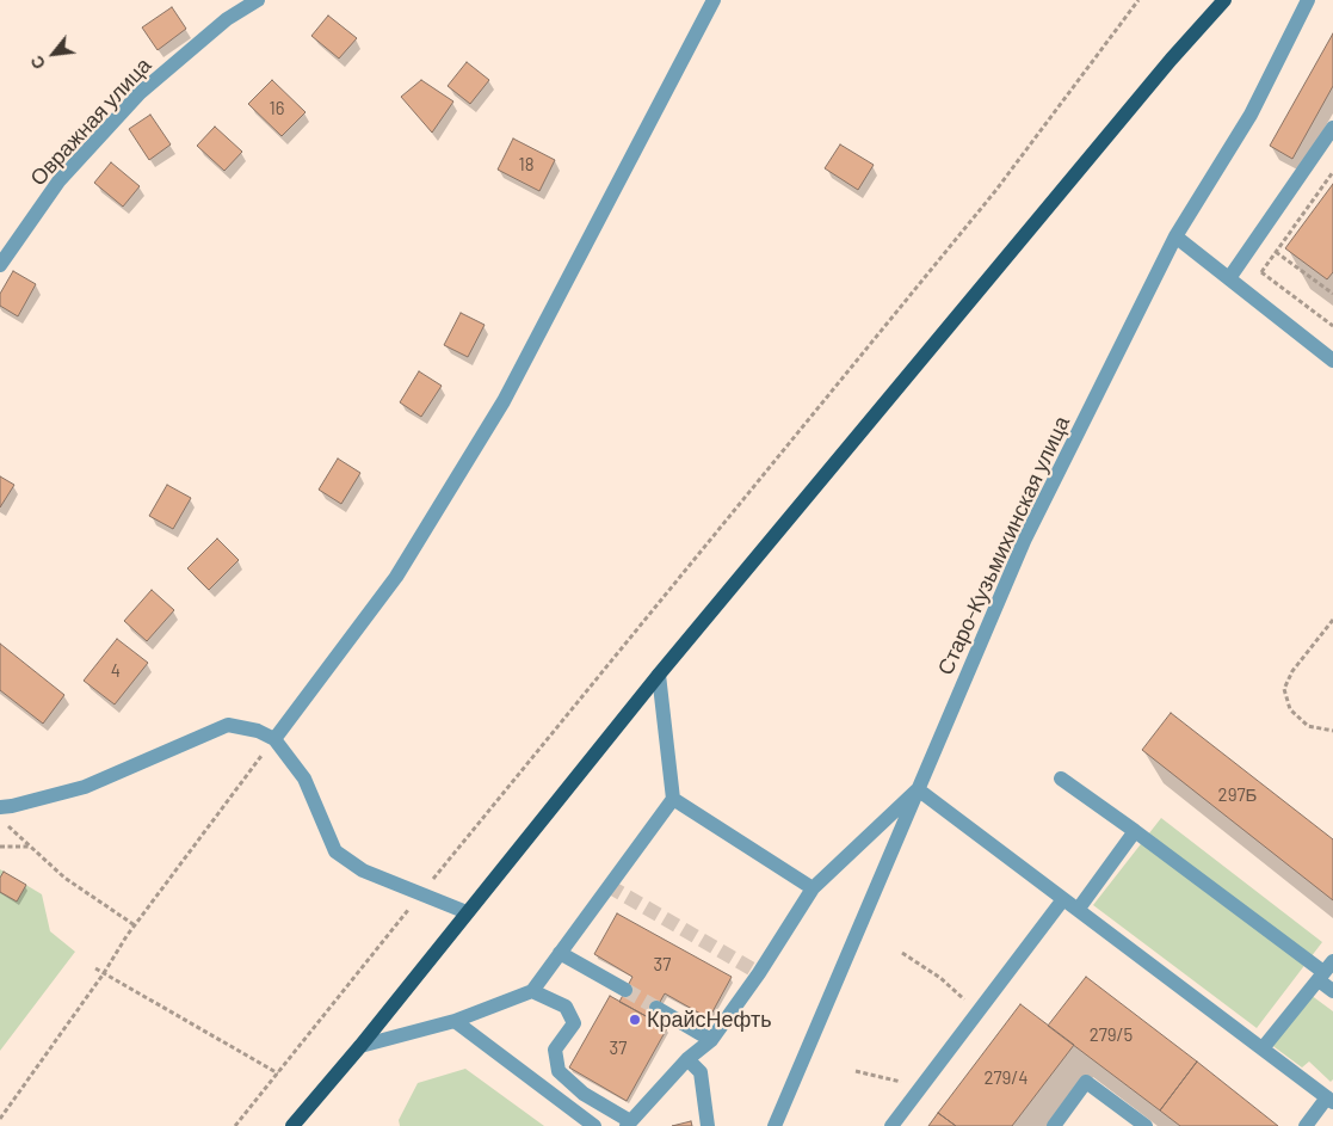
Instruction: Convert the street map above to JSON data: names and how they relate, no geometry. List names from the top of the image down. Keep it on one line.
{"streets":{"street":["Овражная улица","Старо-Кузьмихинская улица"]},"places":["КрайсНефть"],"house_numbers":["16","18","4","297Б","37","279/5","37","279/4"],"north":"bottom left"}
